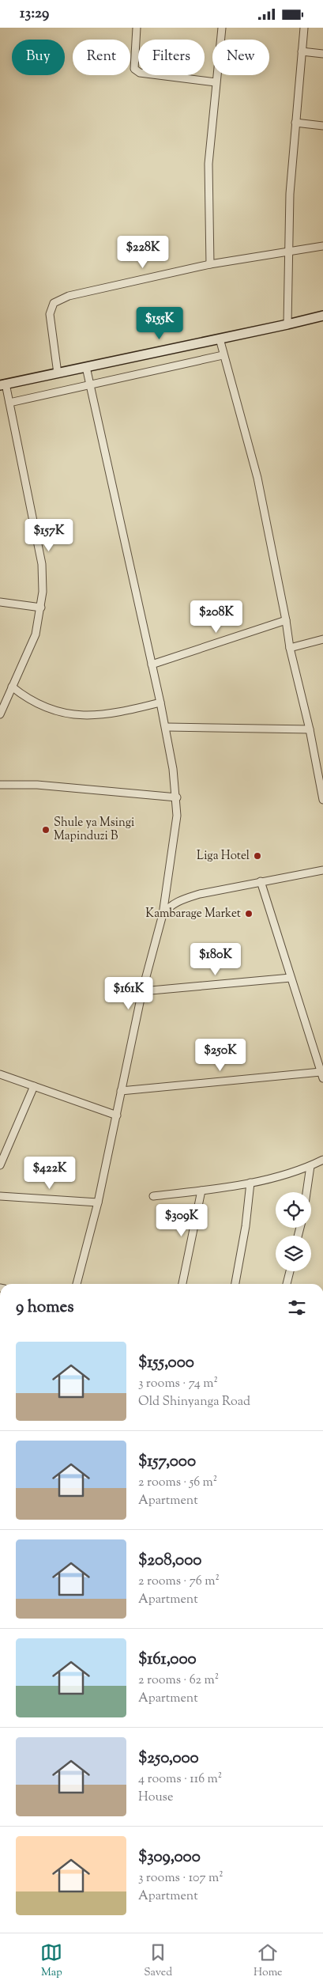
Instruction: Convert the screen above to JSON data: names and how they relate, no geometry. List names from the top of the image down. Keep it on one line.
{"places":["Shule ya Msingi Mapinduzi B","Liga Hotel","Kambarage Market"],"page":{"status":"13:29","chip":["Buy","Rent","Filters","New"],"price":["$228K","$155K","$157K","$208K","$180K","$161K","$250K","$422K","$309K"],"heading":"9 homes","list":[{"name":"$155,000","note":"3 rooms · 74 m² · Old Shinyanga Road"},{"name":"$157,000","note":"2 rooms · 56 m² · Apartment"},{"name":"$208,000","note":"2 rooms · 76 m² · Apartment"},{"name":"$161,000","note":"2 rooms · 62 m² · Apartment"},{"name":"$250,000","note":"4 rooms · 116 m² · House"},{"name":"$309,000","note":"3 rooms · 107 m² · Apartment"}],"tabs":["Map","Saved","Home"]}}
